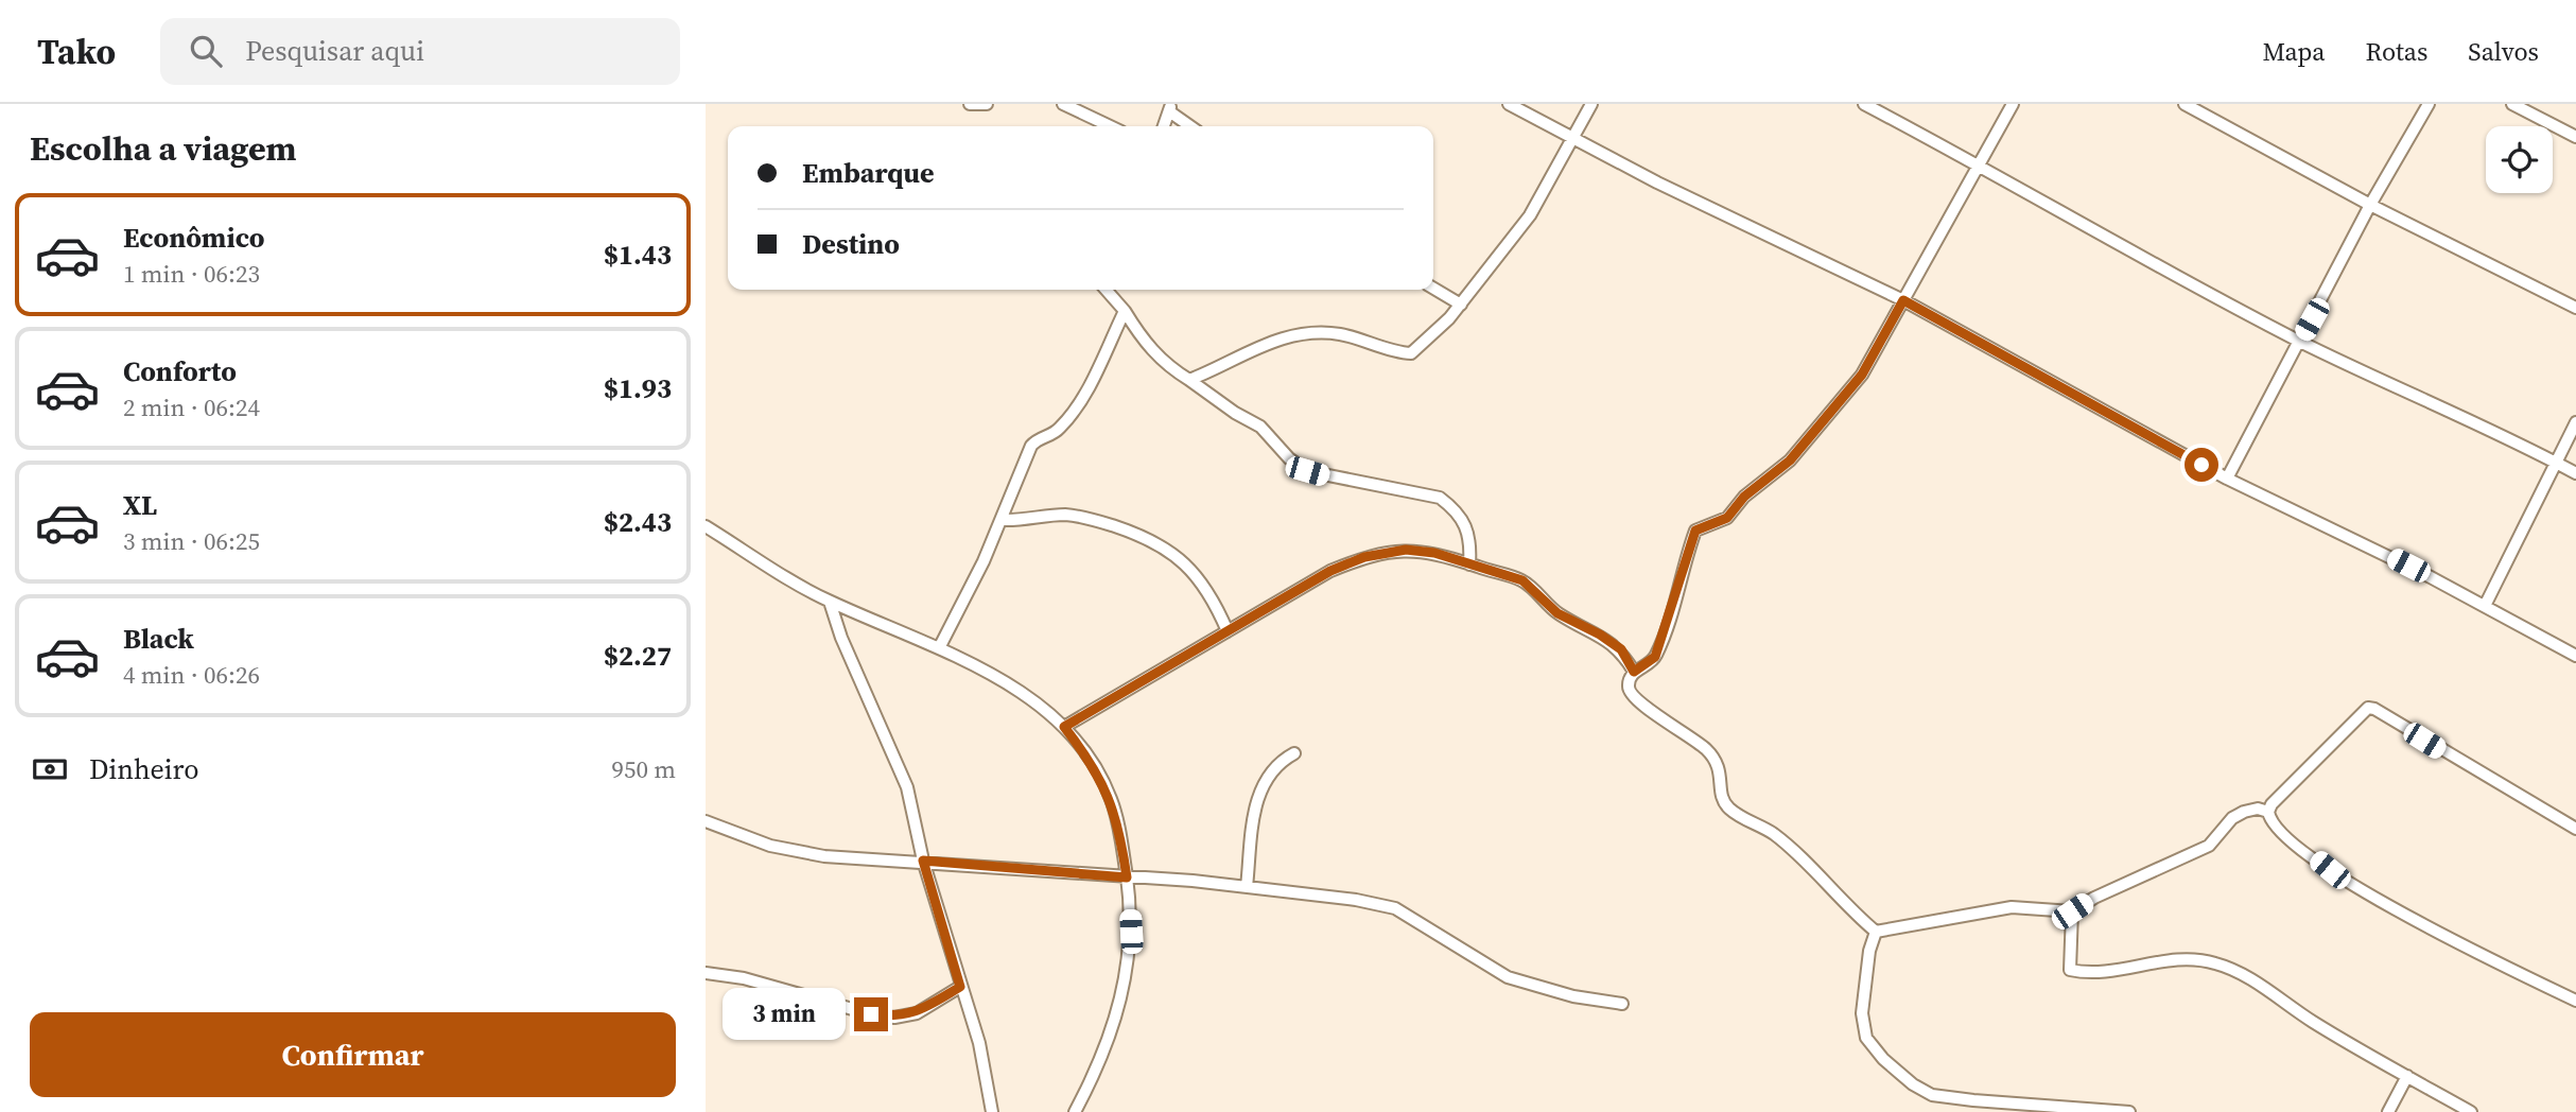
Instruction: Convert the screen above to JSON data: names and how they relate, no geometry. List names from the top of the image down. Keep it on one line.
{"page":{"header":"Tako","search":"Pesquisar aqui","nav":["Mapa","Rotas","Salvos"],"heading":"Escolha a viagem","banner":["Embarque","Destino"],"list":[{"name":"Econômico","note":"1 min · 06:23","value":"$1.43"},{"name":"Conforto","note":"2 min · 06:24","value":"$1.93"},{"name":"XL","note":"3 min · 06:25","value":"$2.43"},{"name":"Black","note":"4 min · 06:26","value":"$2.27"}],"pay":["Dinheiro","950 m"],"bubble":"3 min","buttons":"Confirmar"}}
